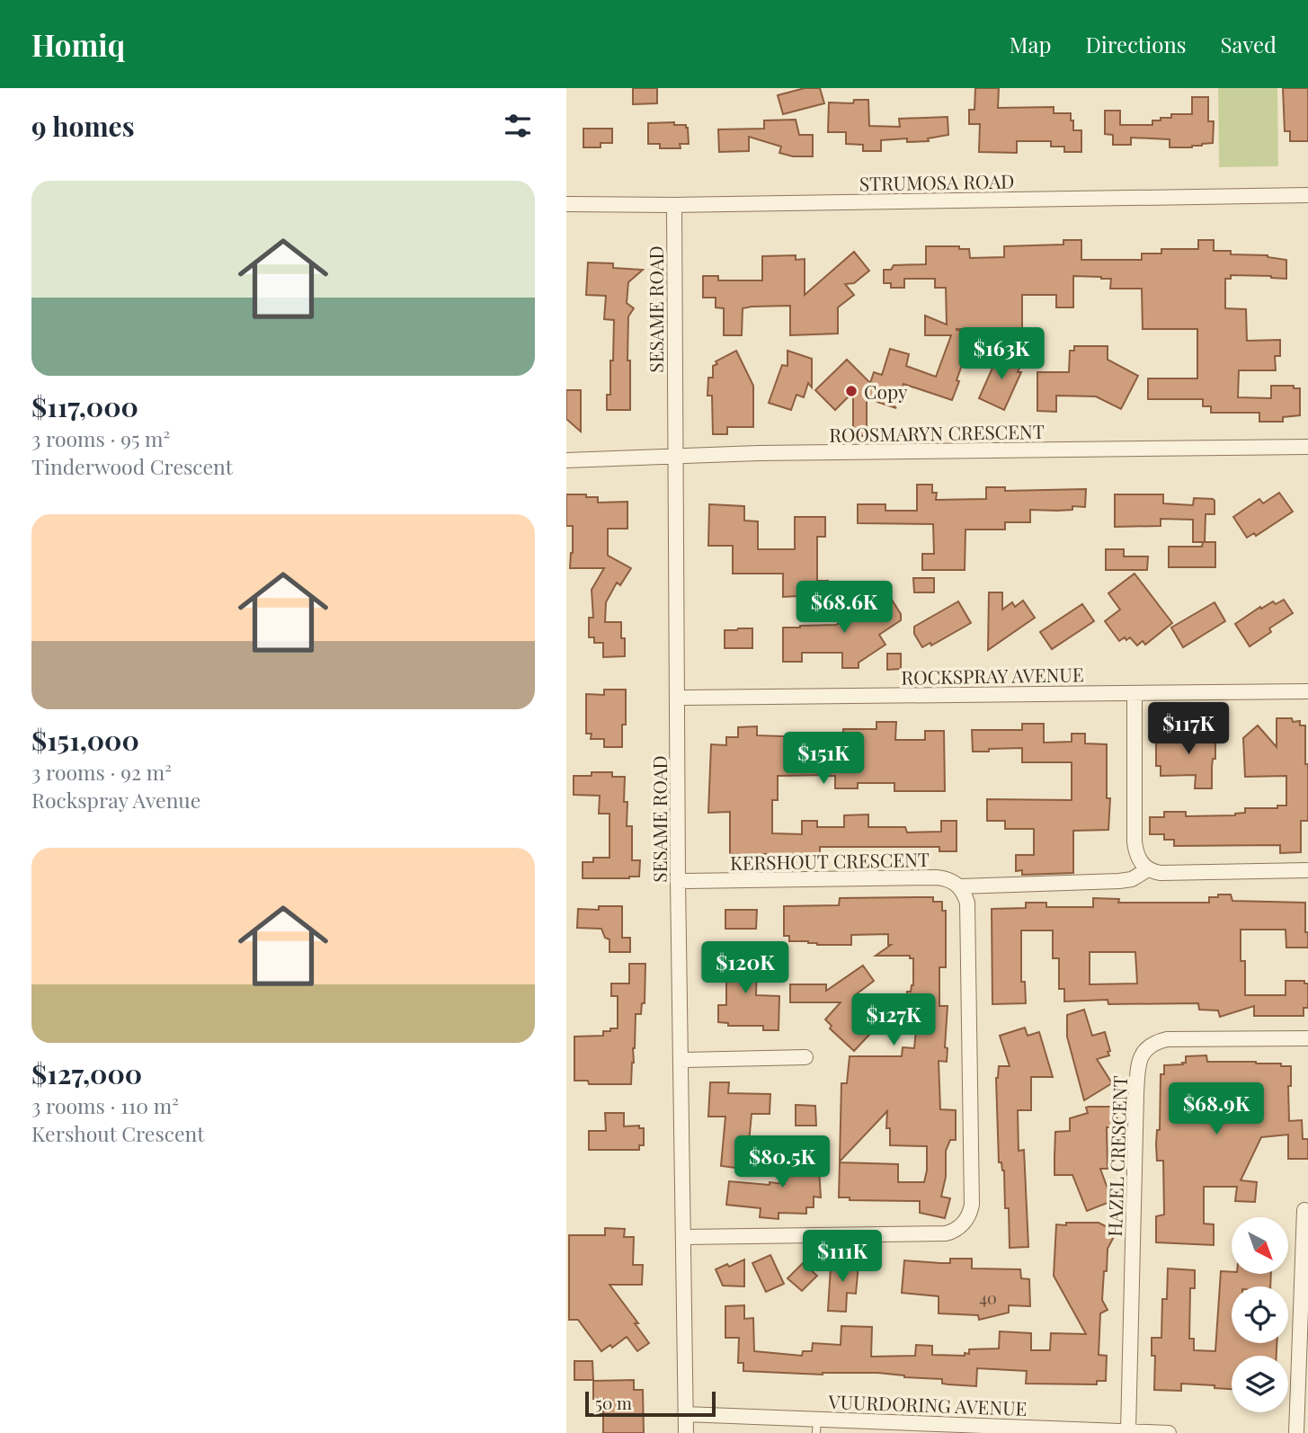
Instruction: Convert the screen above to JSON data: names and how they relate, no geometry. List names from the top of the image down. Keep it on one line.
{"streets":{"street":["STRUMOSA ROAD","SESAME ROAD","ROOSMARYN CRESCENT","ROCKSPRAY AVENUE","KERSHOUT CRESCENT","HAZEL CRESCENT","VUURDORING AVENUE"]},"crossings":[["STRUMOSA ROAD","SESAME ROAD"],["SESAME ROAD","ROOSMARYN CRESCENT"],["SESAME ROAD","ROCKSPRAY AVENUE"],["SESAME ROAD","KERSHOUT CRESCENT"],["SESAME ROAD","VUURDORING AVENUE"],["HAZEL CRESCENT","VUURDORING AVENUE"]],"places":["Copy"],"house_numbers":["40"],"scale_bar":"50 m","north":"bottom right","page":{"header":"Homiq","nav":["Map","Directions","Saved"],"heading":"9 homes","list":[{"name":"$117,000","note":"3 rooms · 95 m² · Tinderwood Crescent"},{"name":"$151,000","note":"3 rooms · 92 m² · Rockspray Avenue"},{"name":"$127,000","note":"3 rooms · 110 m² · Kershout Crescent"}],"price":["$163K","$68.6K","$117K","$151K","$120K","$127K","$68.9K","$80.5K","$111K"],"scale":"50 m"}}
